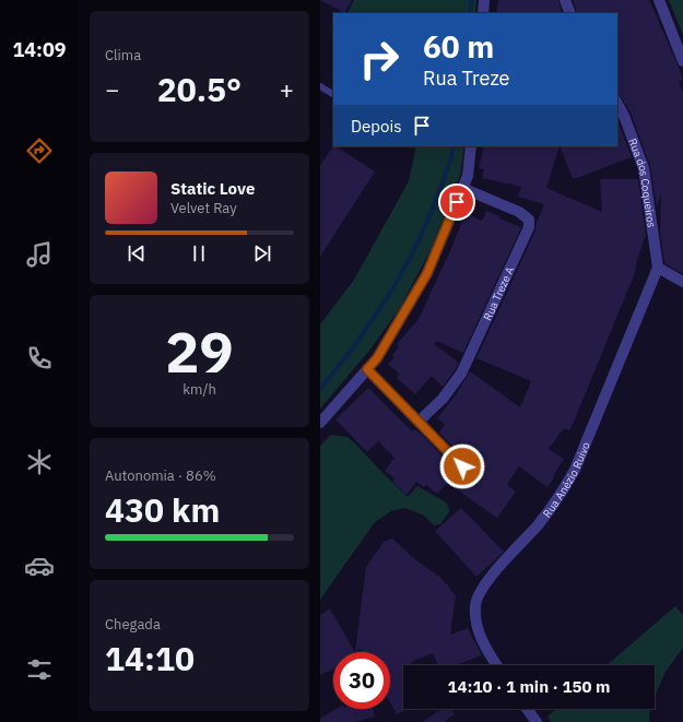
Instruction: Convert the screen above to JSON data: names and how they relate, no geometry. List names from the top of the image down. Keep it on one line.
{"streets":{"street":["Rua dos Coqueiros","Rua Treze A","Rua Anézio Ruivo"]},"crossings":[["Rua dos Coqueiros","Rua Anézio Ruivo"]],"page":{"tabs":"14:09","tile":["Clima",["29","km/h"],["Autonomia · 86%","430 km"],["Chegada","14:10"]],"turn":["60 m","Rua Treze"],"heat":["−","20.5°","+"],"then":"Depois","song":["Static Love","Velvet Ray"],"limit":"30","trip":"14:10 · 1 min · 150 m"}}
